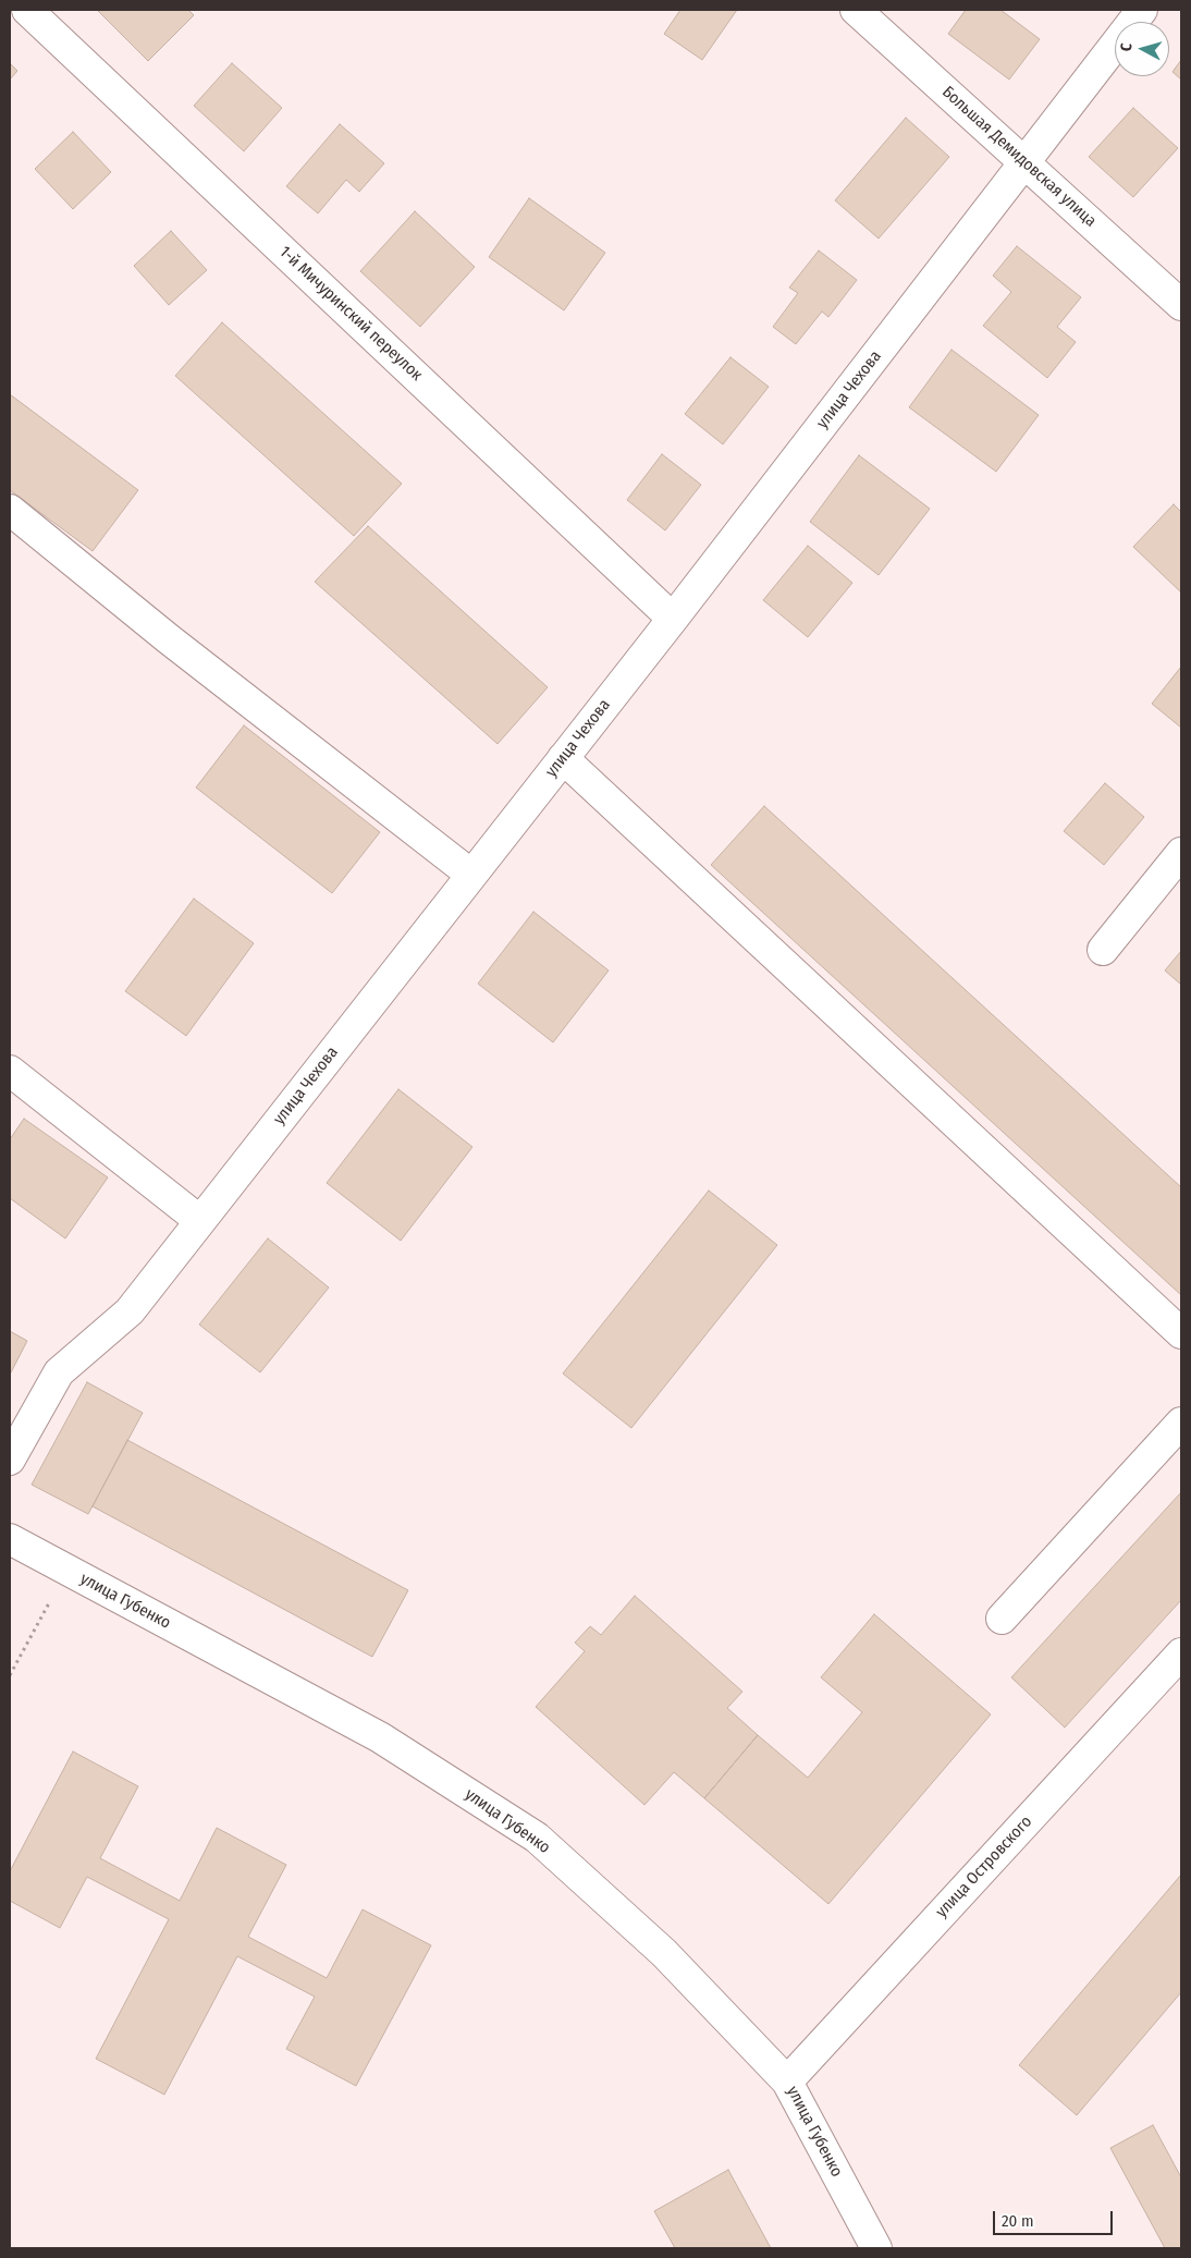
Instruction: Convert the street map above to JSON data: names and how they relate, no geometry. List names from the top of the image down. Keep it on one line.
{"streets":{"street":["Большая Демидовская улица","1-й Мичуринский переулок","улица Чехова","улица Губенко","улица Островского"]},"crossings":[["Большая Демидовская улица","улица Чехова"],["1-й Мичуринский переулок","улица Чехова"],["улица Губенко","улица Островского"]],"scale_bar":"20 m","north":"left"}
